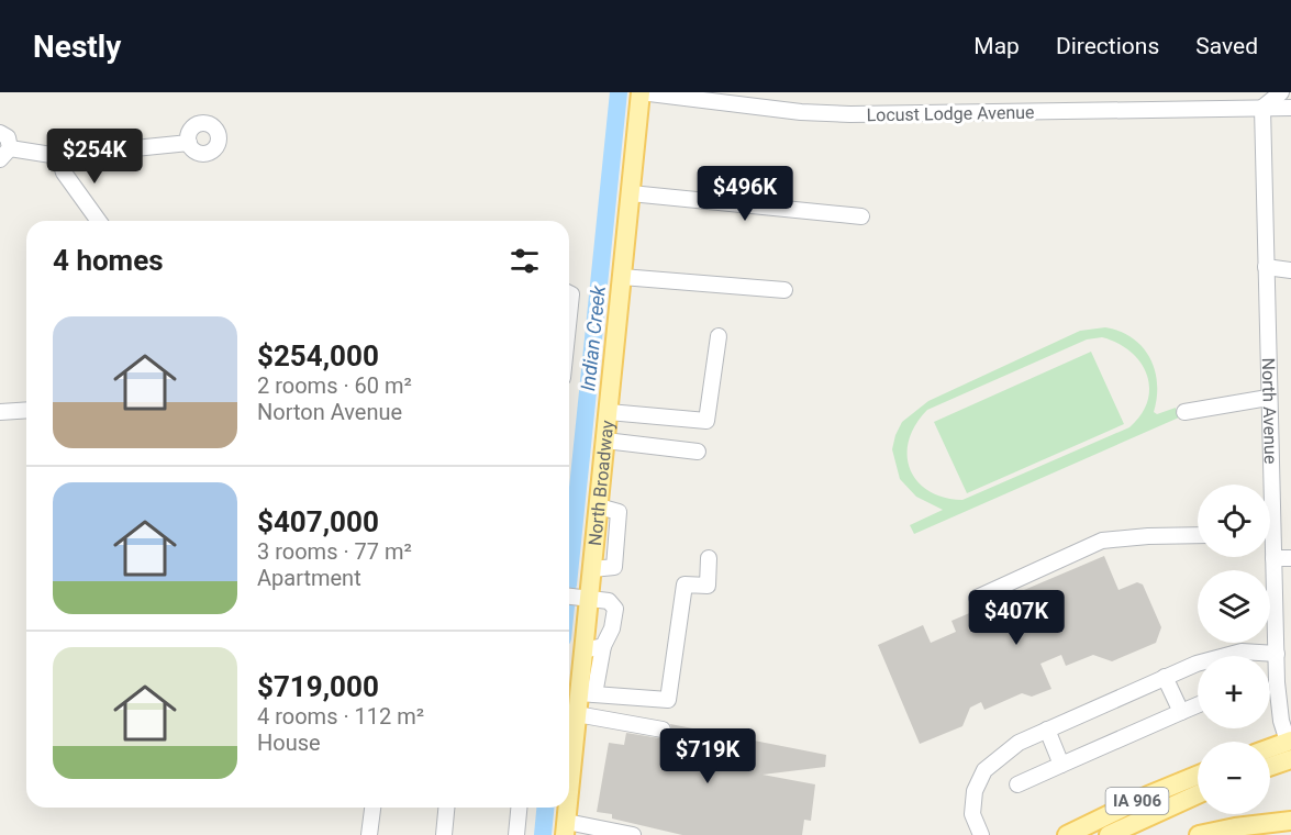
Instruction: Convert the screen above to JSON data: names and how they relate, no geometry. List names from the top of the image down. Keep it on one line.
{"streets":{"main road":["North Broadway","IA 906"],"street":["Locust Lodge Avenue","North Avenue"]},"crossings":[["Locust Lodge Avenue","North Avenue"],["Locust Lodge Avenue","North Broadway"]],"water":["Indian Creek"],"page":{"header":"Nestly","nav":["Map","Directions","Saved"],"price":["$254K","$496K","$407K","$719K"],"heading":"4 homes","list":[{"name":"$254,000","note":"2 rooms · 60 m² · Norton Avenue"},{"name":"$407,000","note":"3 rooms · 77 m² · Apartment"},{"name":"$719,000","note":"4 rooms · 112 m² · House"}],"map_buttons":["+","−"]}}
